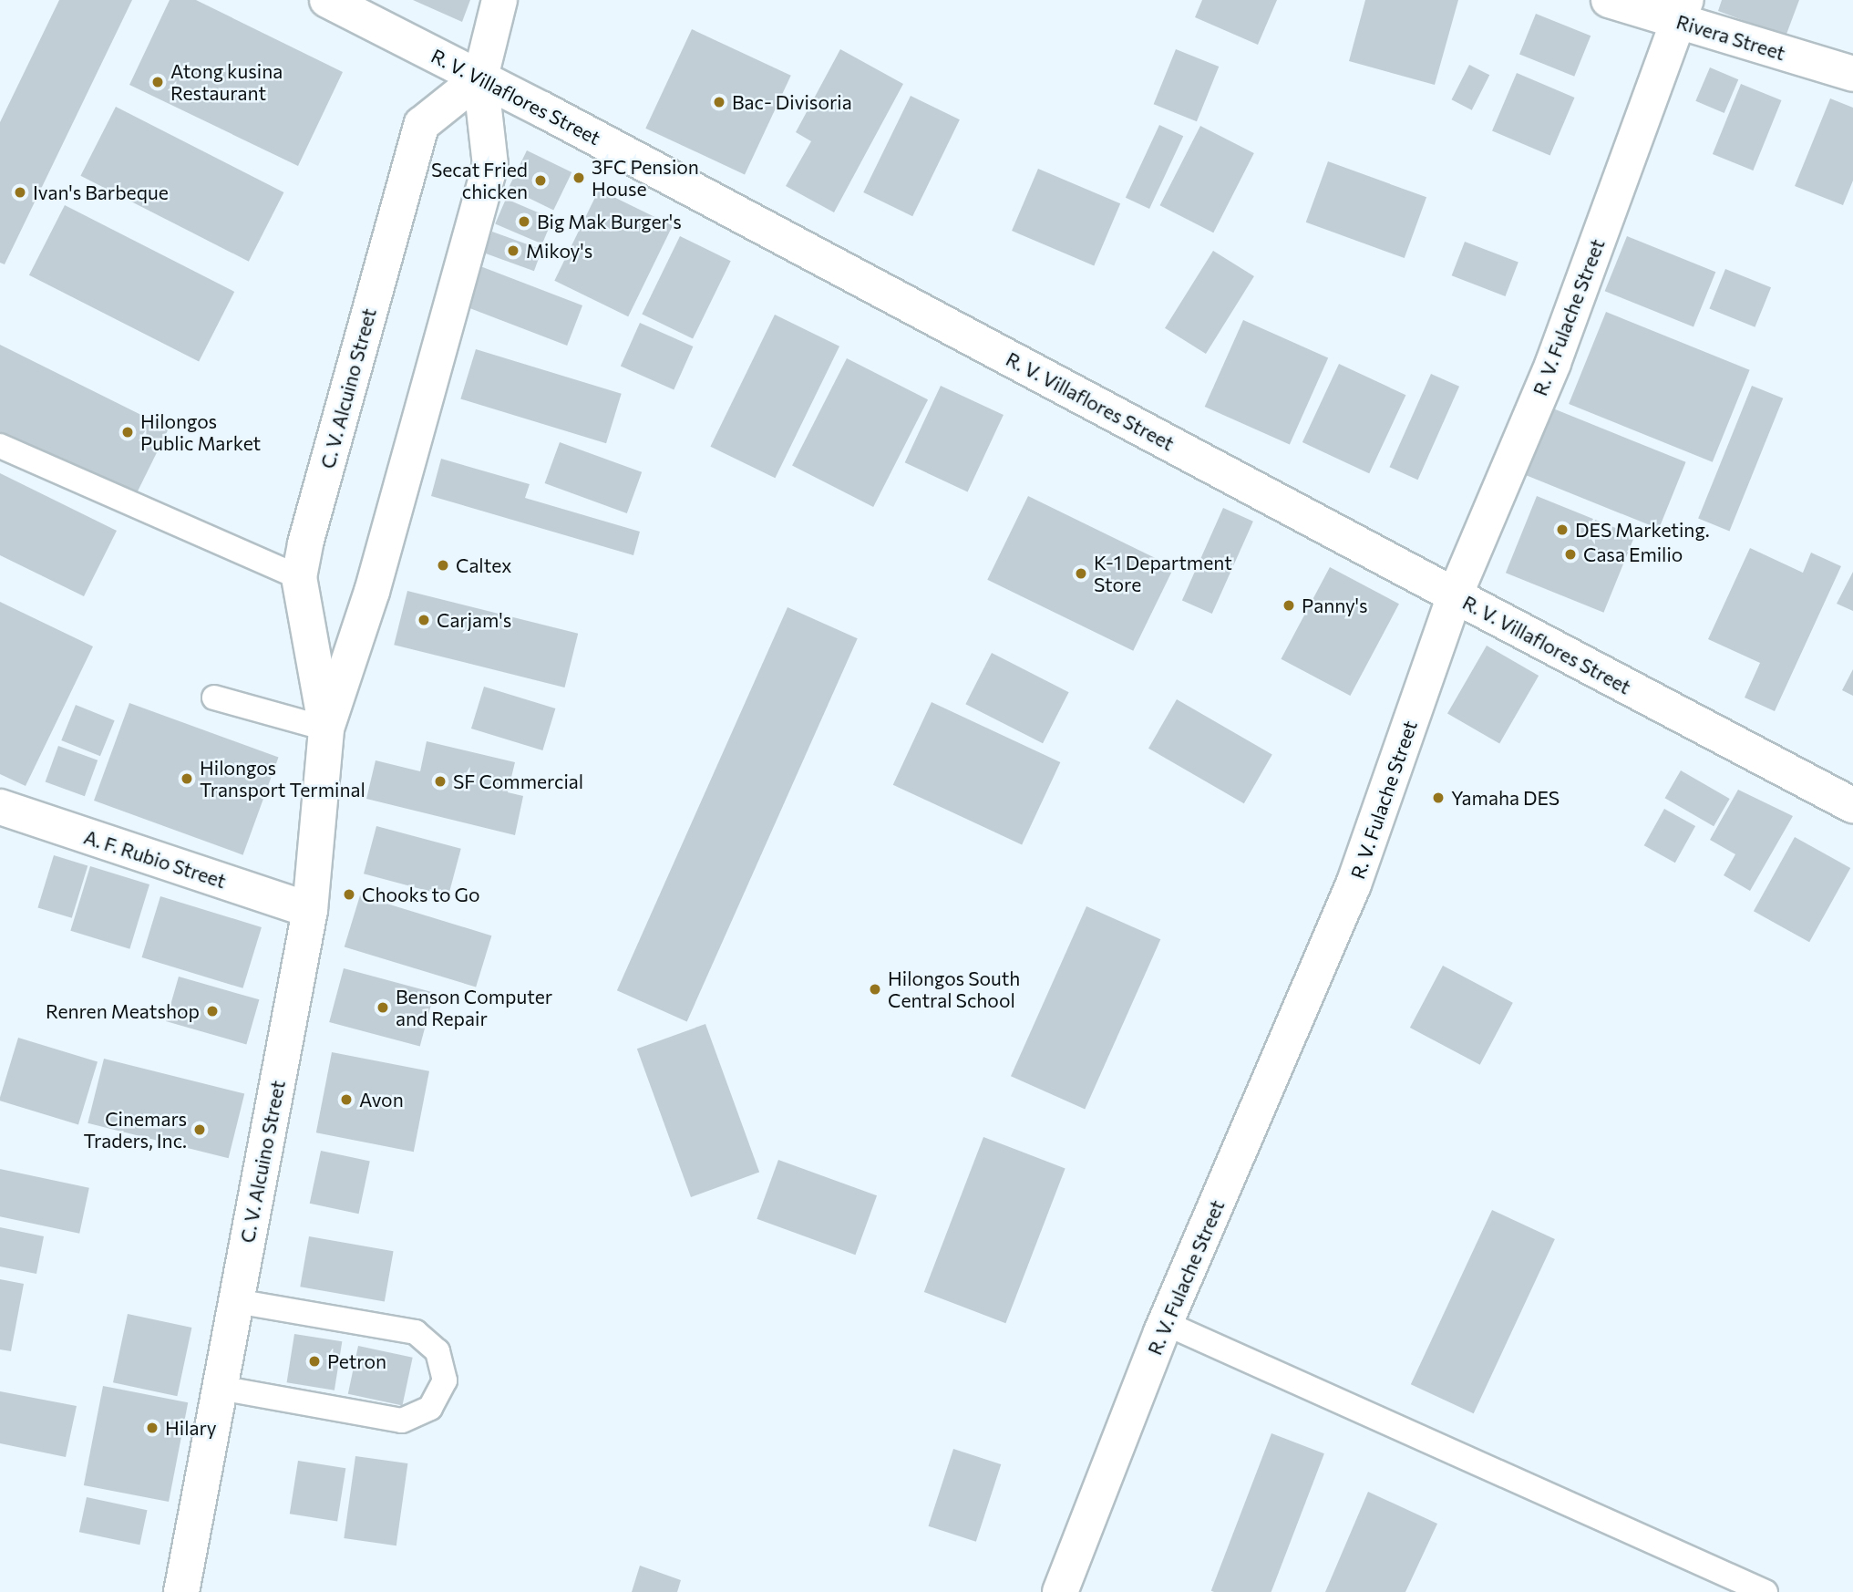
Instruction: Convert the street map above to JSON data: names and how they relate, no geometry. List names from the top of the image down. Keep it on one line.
{"streets":{"street":["Rivera Street","R. V. Villaflores Street","R. V. Fulache Street","C. V. Alcuino Street","A. F. Rubio Street"]},"crossings":[["Rivera Street","R. V. Fulache Street"],["R. V. Villaflores Street","R. V. Fulache Street"],["R. V. Villaflores Street","C. V. Alcuino Street"],["C. V. Alcuino Street","A. F. Rubio Street"]],"places":["Atong kusina Restaurant","Bac- Divisoria","3FC Pension House","Secat Fried chicken","Ivan's Barbeque","Big Mak Burger's","Mikoy's","Hilongos Public Market","DES Marketing.","Casa Emilio","Caltex","K-1 Department Store","Panny's","Carjam's","Hilongos Transport Terminal","SF Commercial","Yamaha DES","Chooks to Go","Hilongos South Central School","Benson Computer and Repair","Renren Meatshop","Avon","Cinemars Traders, Inc.","Petron","Hilary"]}
